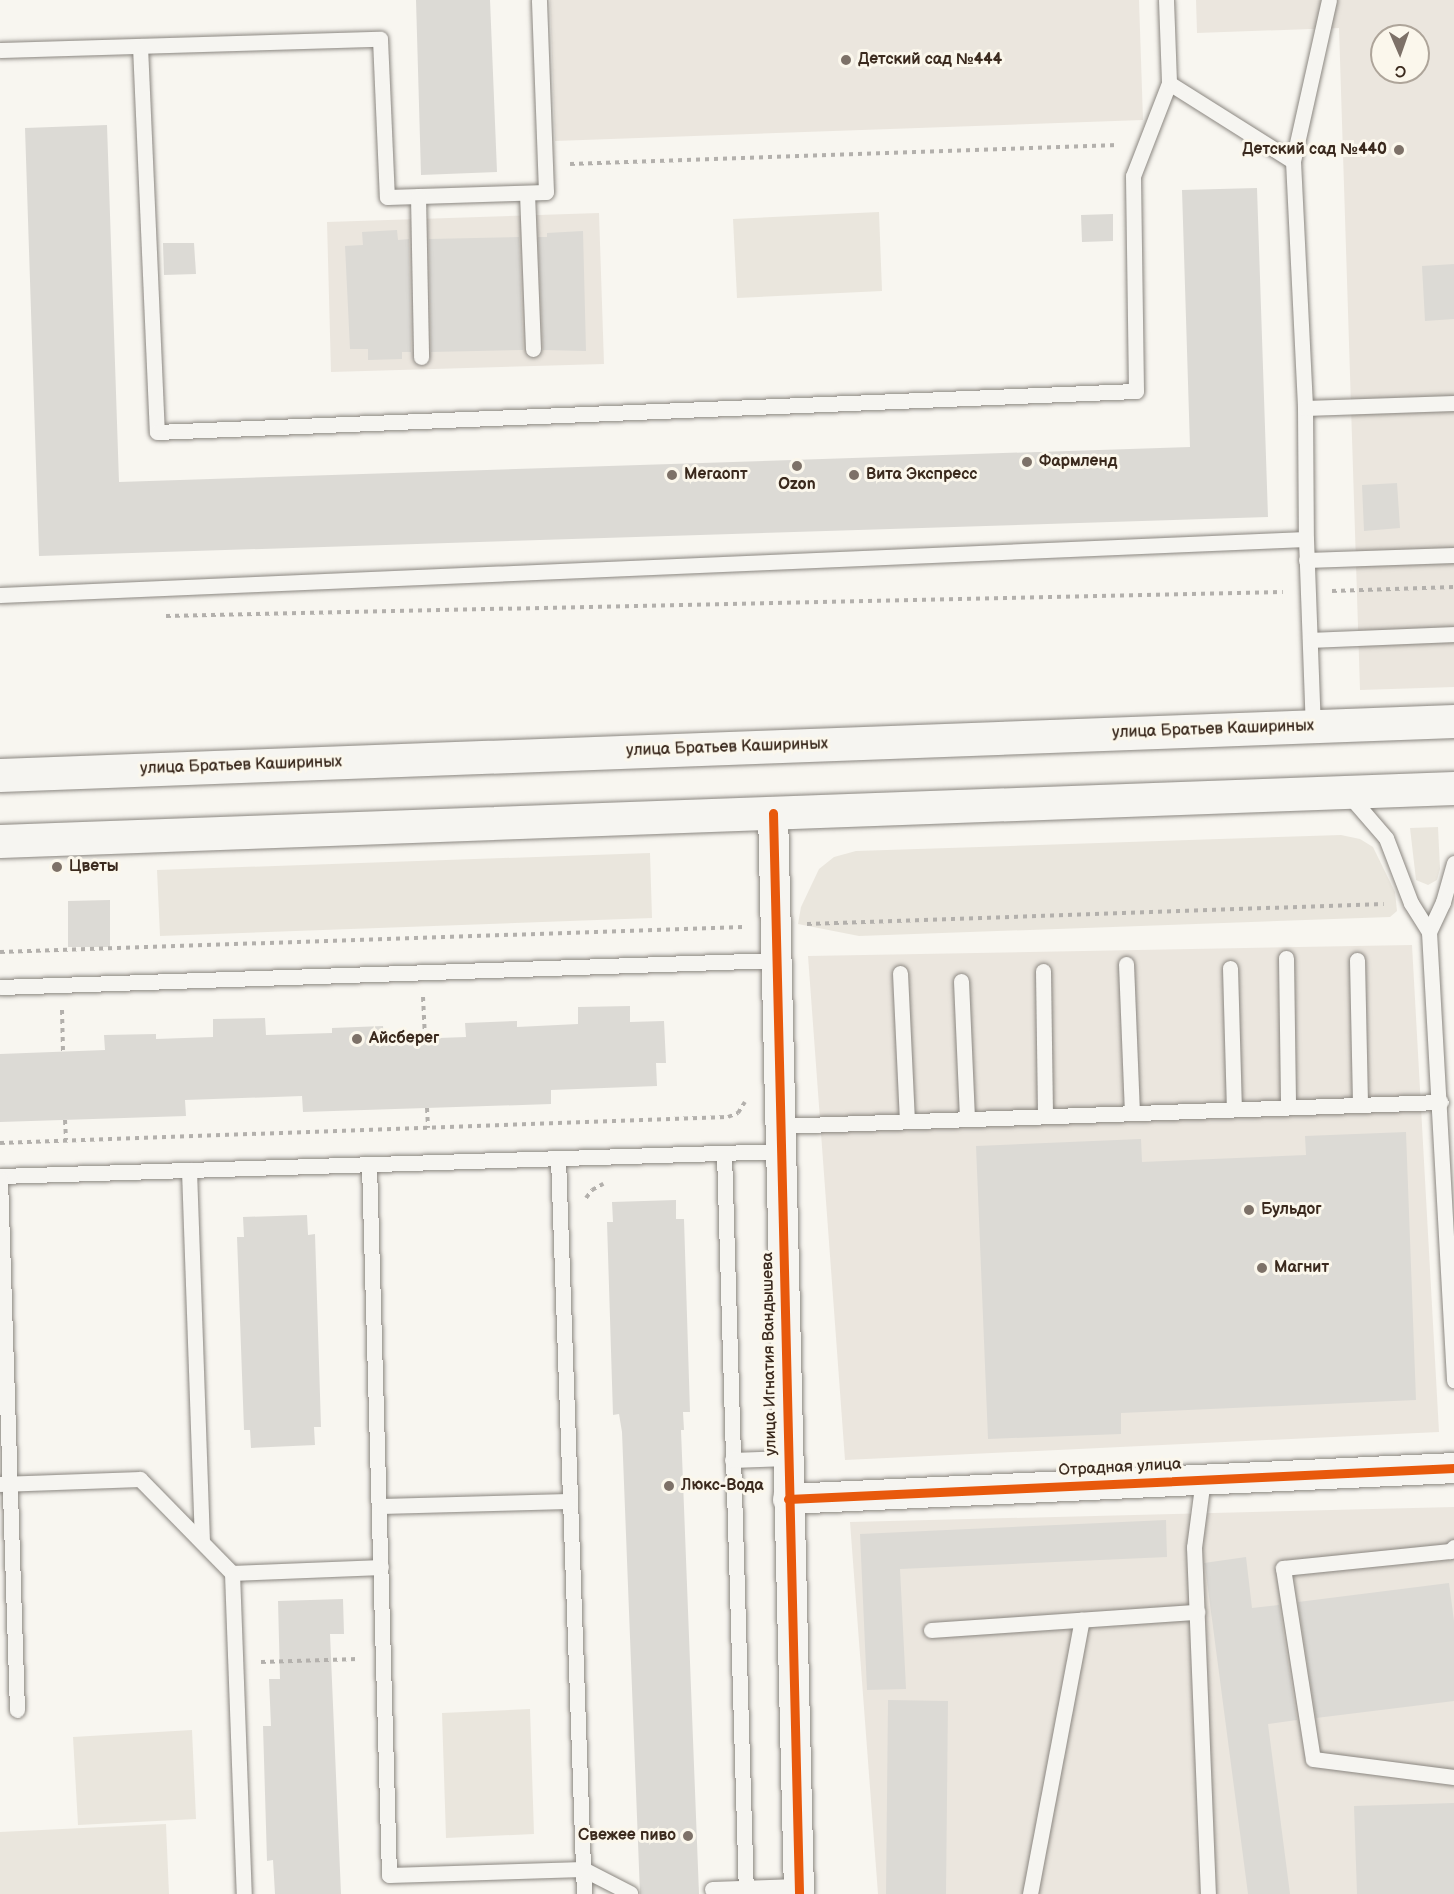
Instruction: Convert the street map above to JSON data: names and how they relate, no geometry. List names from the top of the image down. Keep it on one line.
{"streets":{"main road":["улица Братьев Кашириных"],"street":["улица Игнатия Вандышева","Отрадная улица"]},"crossings":[["улица Игнатия Вандышева","Отрадная улица"]],"places":["Детский сад №444","Детский сад №440","Фармленд","Ozon","Мегаопт","Вита Экспресс","Цветы","Айсберег","Бульдог","Магнит","Люкс-Вода","Свежее пиво"],"north":"bottom"}
